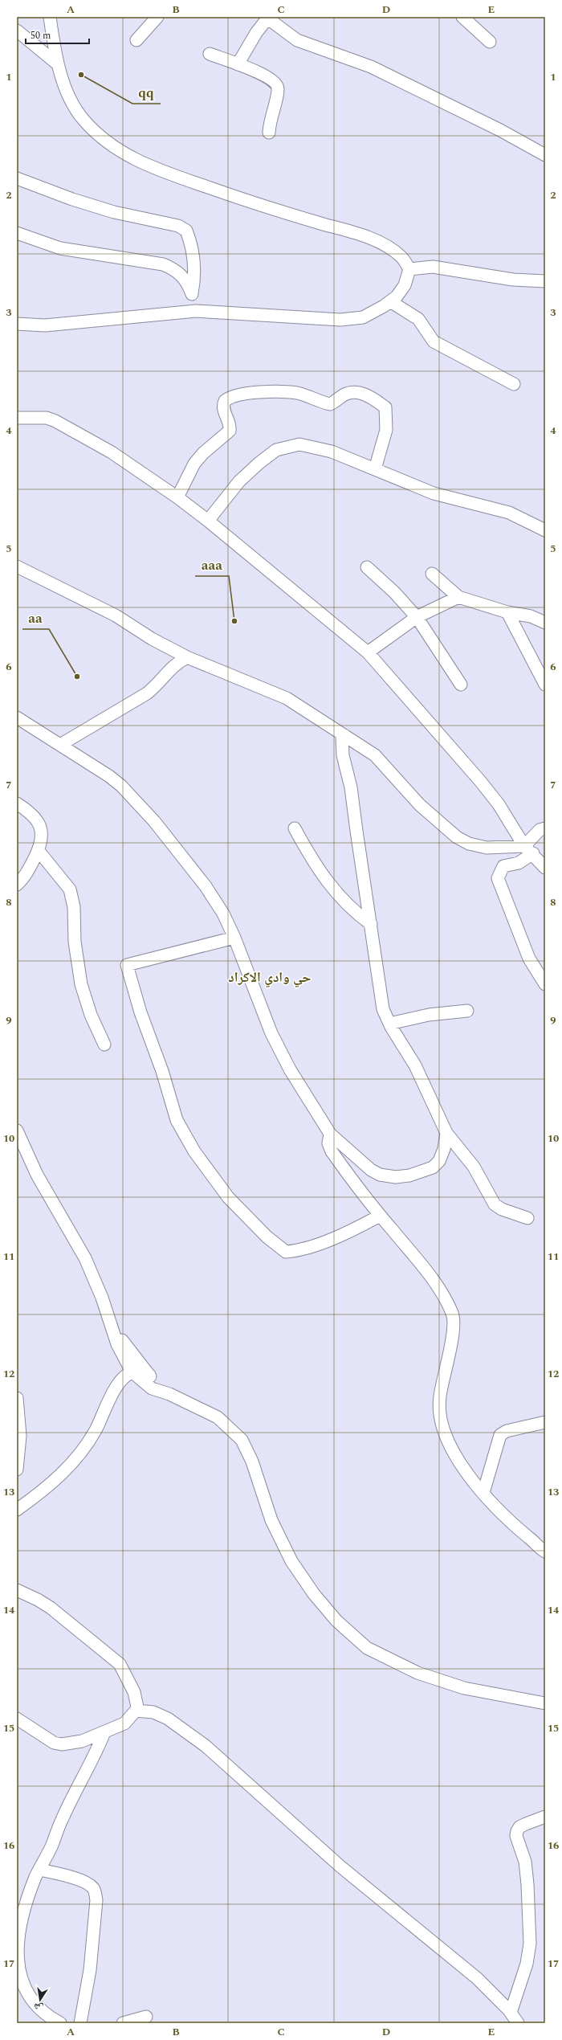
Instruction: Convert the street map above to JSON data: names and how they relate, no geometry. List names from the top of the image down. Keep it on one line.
{"districts":["حي وادي الاكراد"],"places":["qq","aaa","aa"],"scale_bar":"50 m","north":"bottom","grid":{"columns":["A","B","C","D","E"],"rows":["1","2","3","4","5","6","7","8","9","10","11","12","13","14","15","16","17"]}}
